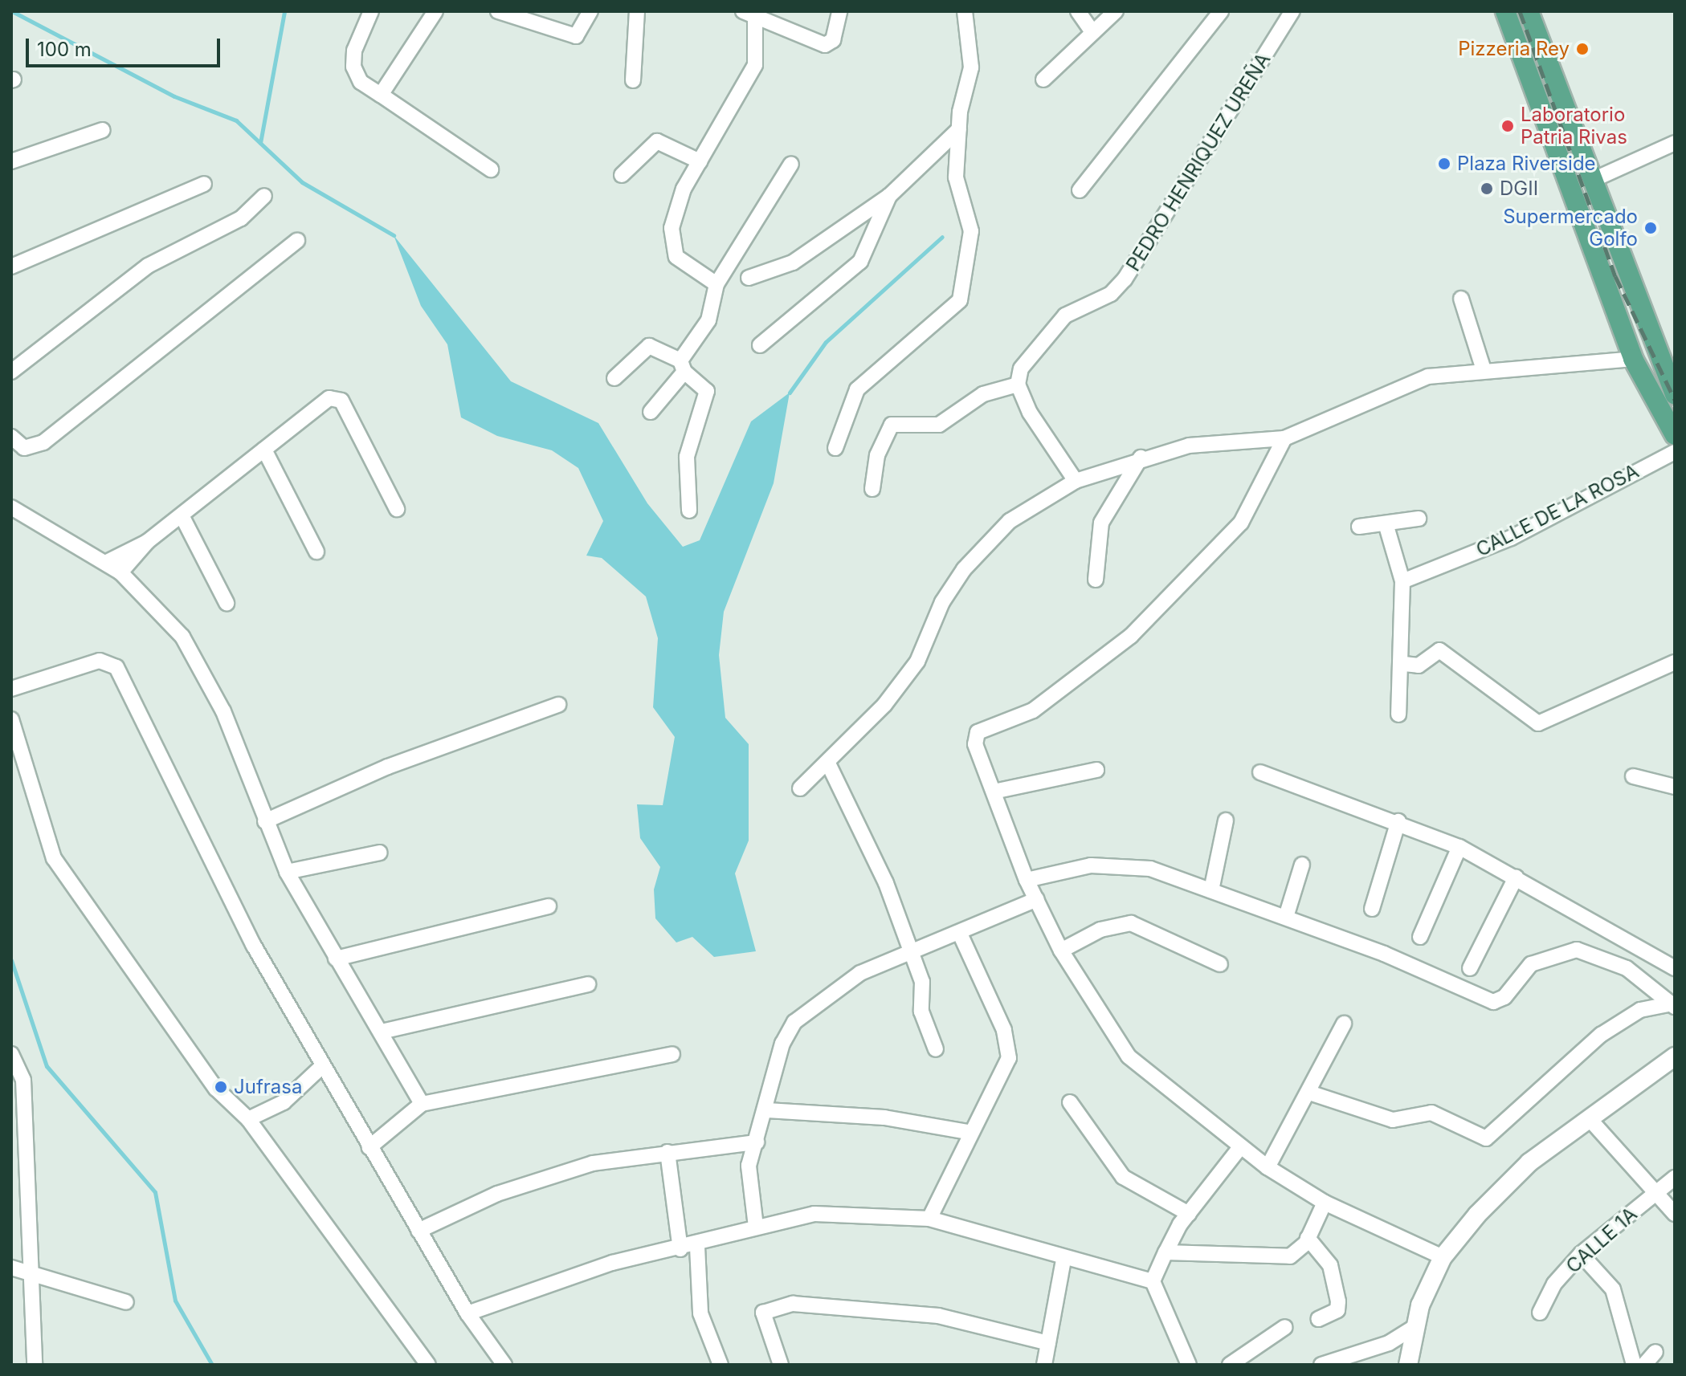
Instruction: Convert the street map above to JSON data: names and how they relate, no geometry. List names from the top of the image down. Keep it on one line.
{"streets":{"street":["PEDRO HENRIQUEZ UREÑA","CALLE DE LA ROSA","CALLE 1A"]},"places":["Pizzeria Rey","Laboratorio Patria Rivas","Plaza Riverside","DGII","Supermercado Golfo","Jufrasa"],"scale_bar":"100 m"}
